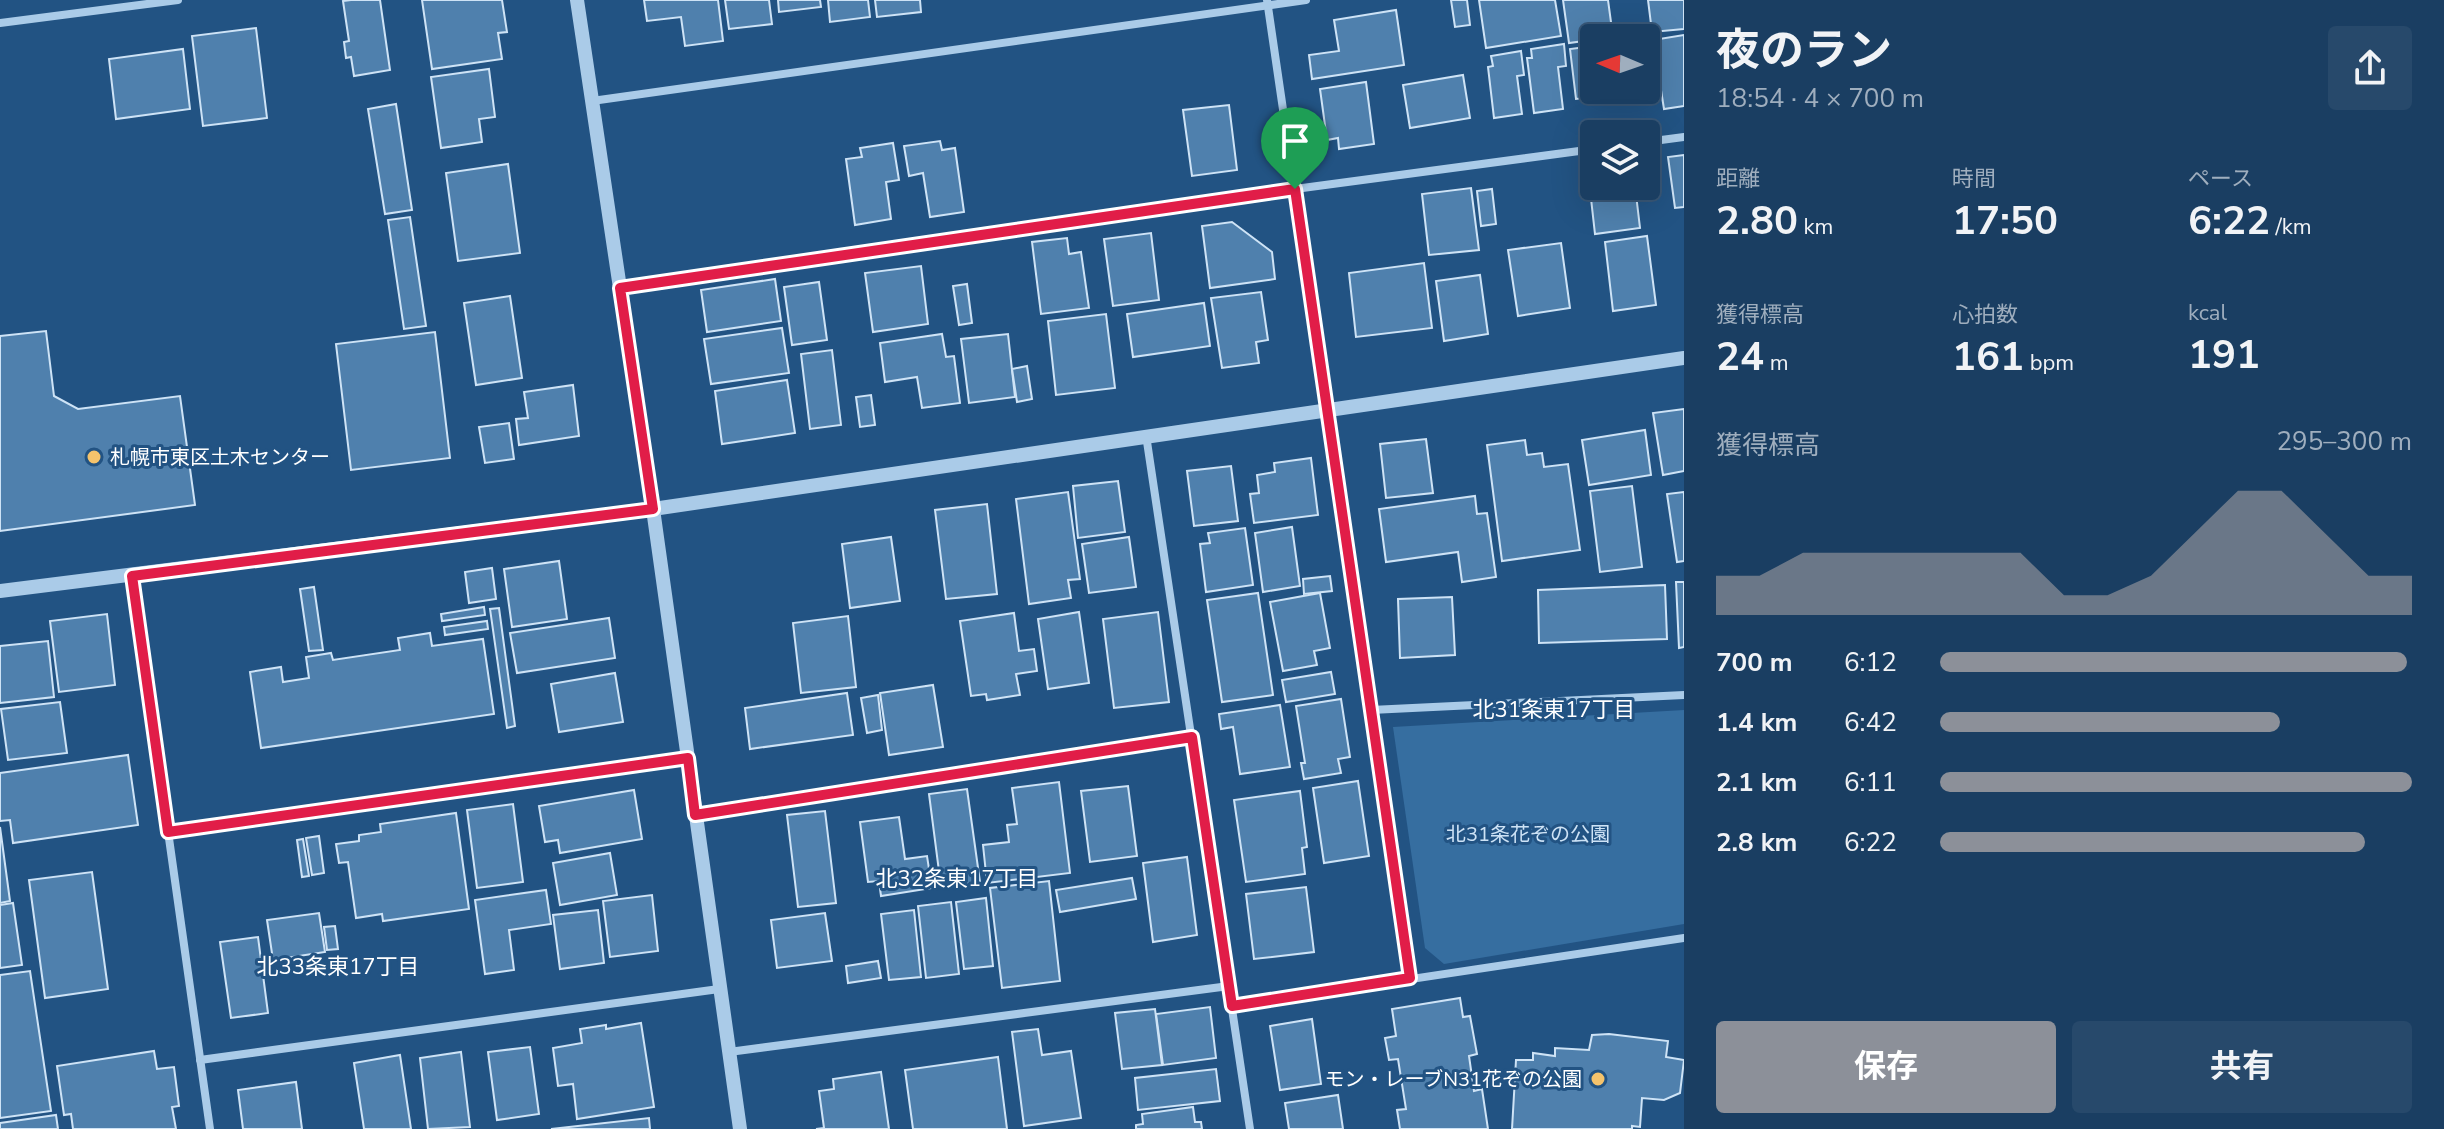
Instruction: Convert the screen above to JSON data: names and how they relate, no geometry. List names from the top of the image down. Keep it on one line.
{"districts":["北31条東17丁目","北32条東17丁目","北33条東17丁目"],"parks":["北31条花ぞの公園"],"places":["札幌市東区土木センター","モン・レーブN31花ぞの公園"],"north":"left","page":{"heading":["夜のラン","18:54 · 4 × 700 m"],"stats":[["距離","2.80 km"],["時間","17:50"],["ペース","6:22 /km"],["獲得標高","24 m"],["心拍数","161 bpm"],["kcal","191"]],"chart":["獲得標高","295–300 m"],"list":[{"name":"700 m","note":"6:12"},{"name":"1.4 km","note":"6:42"},{"name":"2.1 km","note":"6:11"},{"name":"2.8 km","note":"6:22"}],"buttons":["保存","共有"]}}
